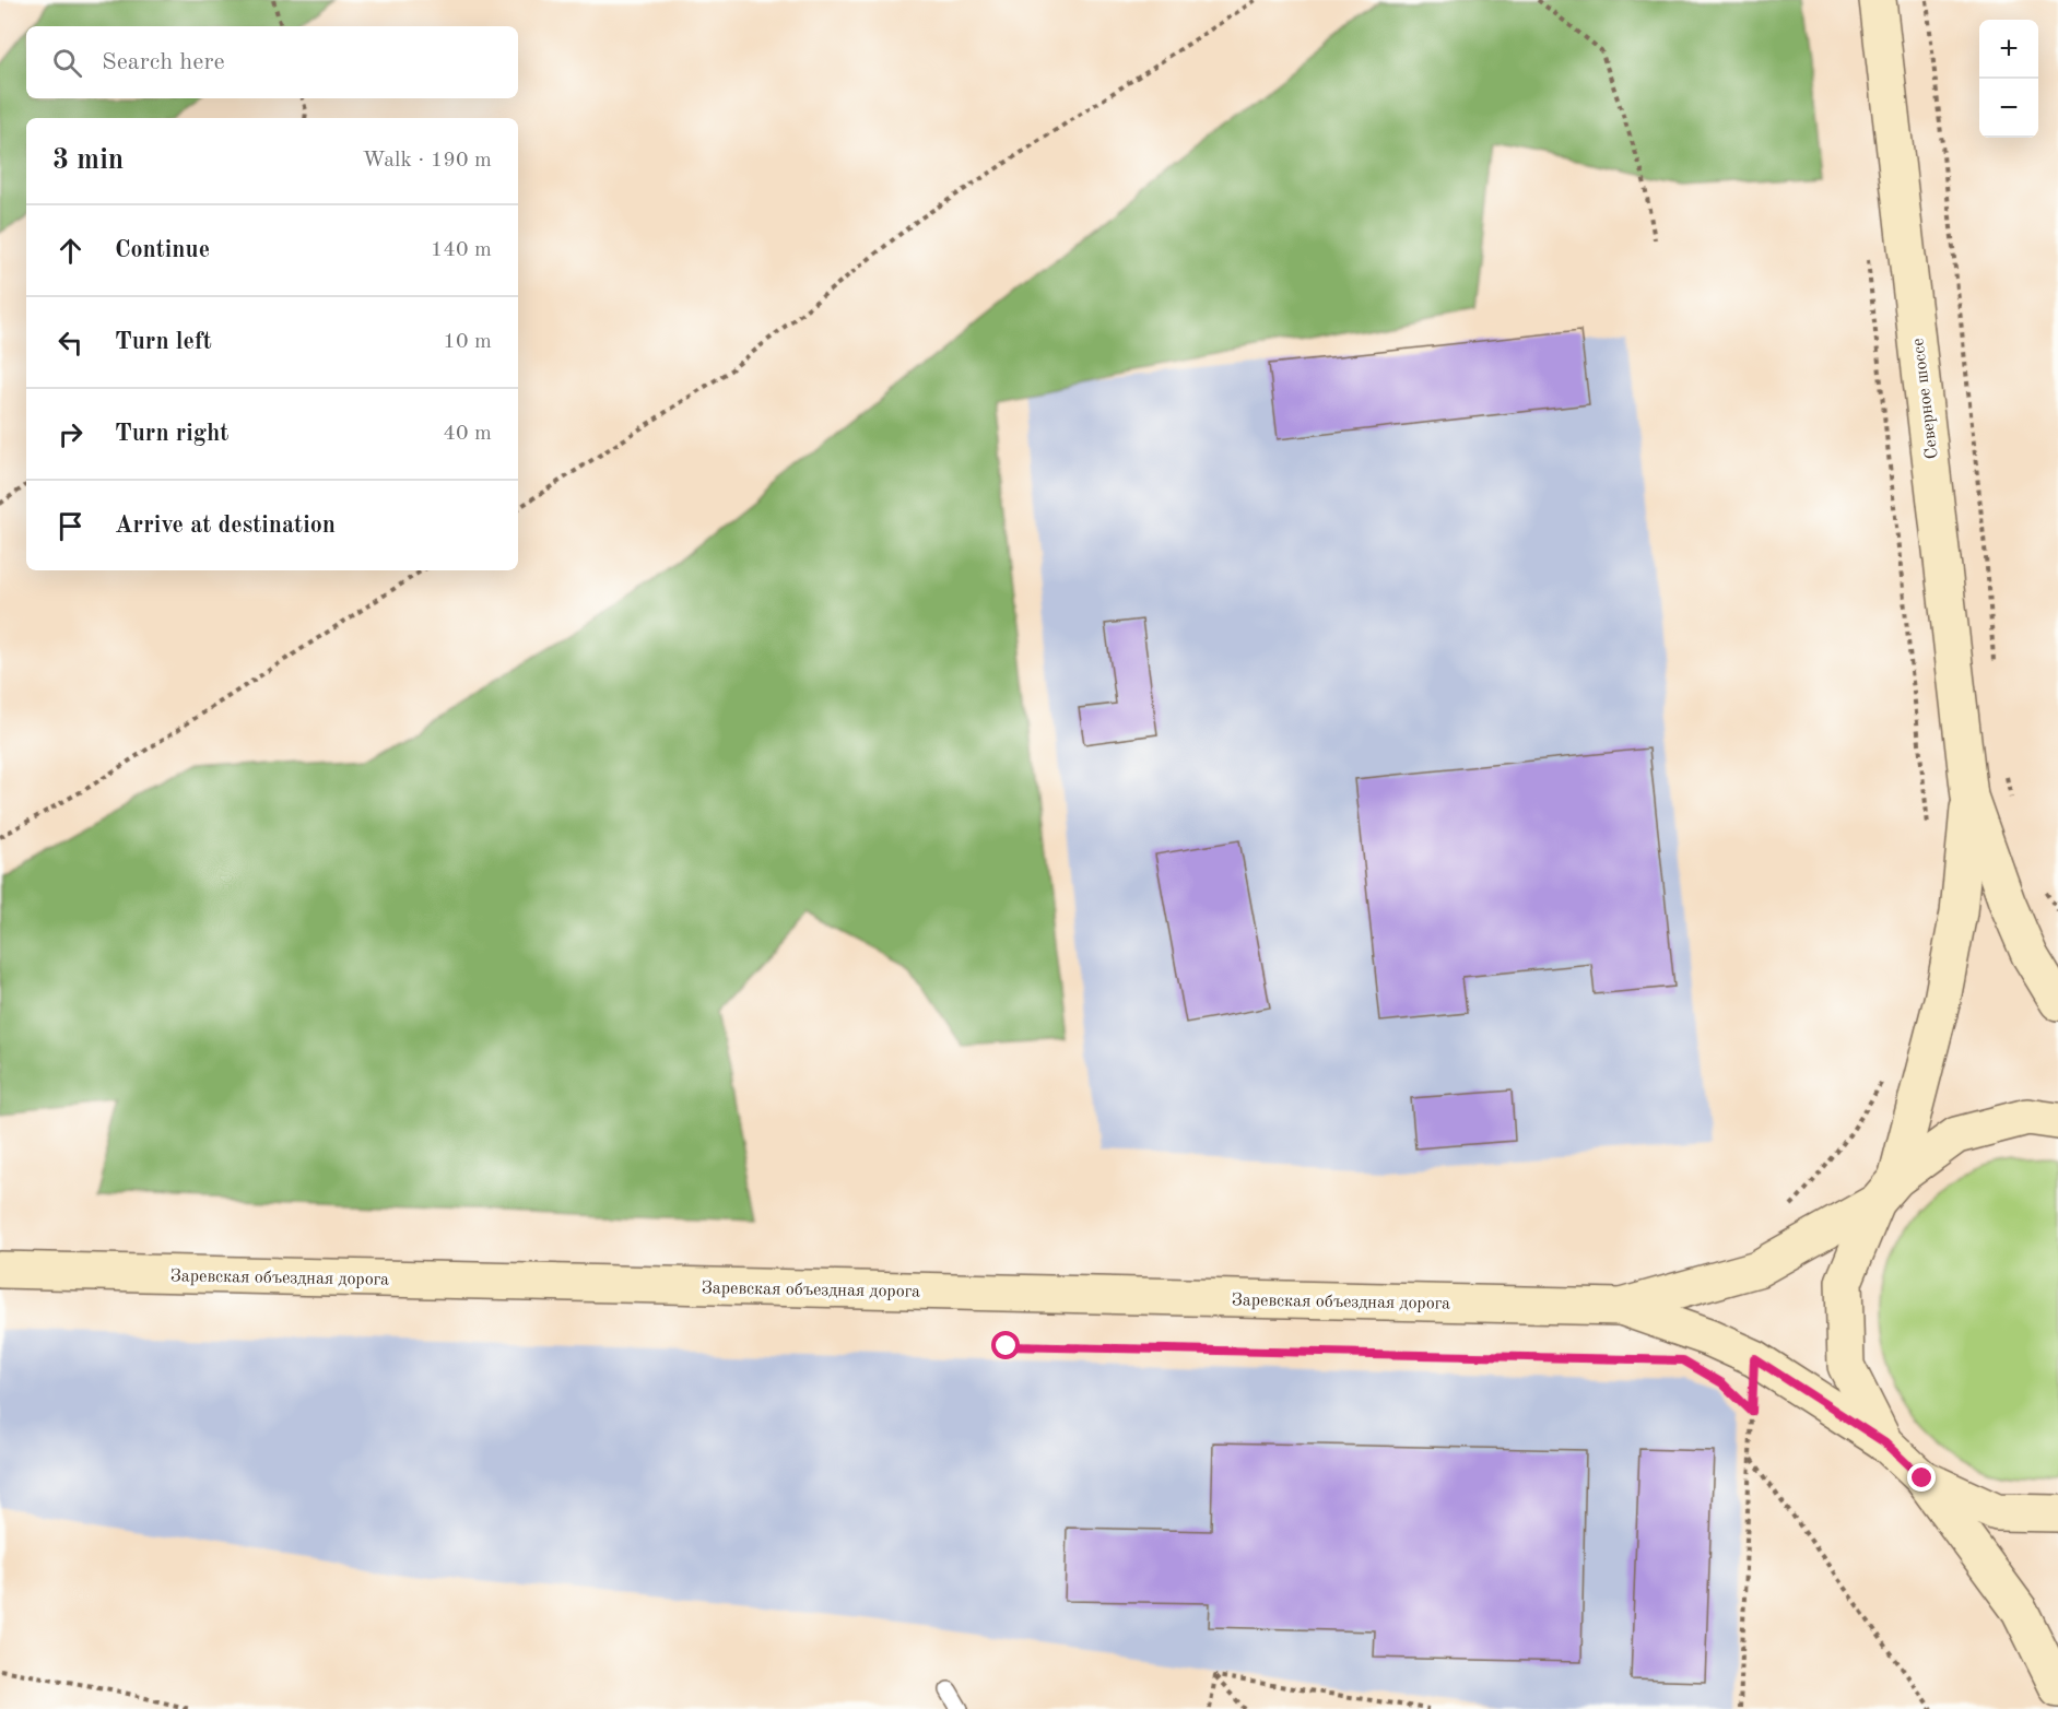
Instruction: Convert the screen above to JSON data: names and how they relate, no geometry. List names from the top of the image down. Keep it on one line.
{"streets":{"main road":["Северное шоссе","Заревская объездная дорога"]},"page":{"map_buttons":["+","−"],"search":"Search here","heading":["3 min","Walk · 190 m"],"list":[["Continue","140 m"],["Turn left","10 m"],["Turn right","40 m"],"Arrive at destination"]}}
